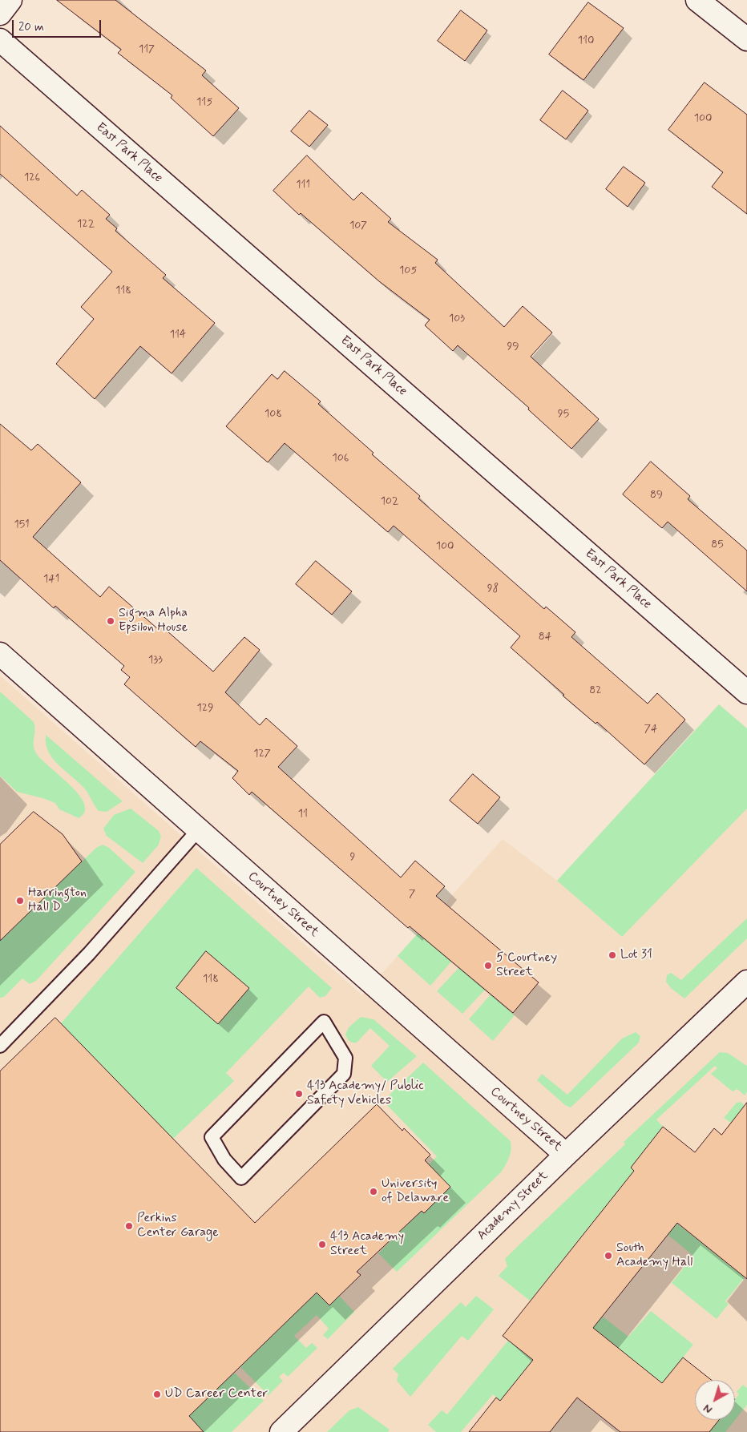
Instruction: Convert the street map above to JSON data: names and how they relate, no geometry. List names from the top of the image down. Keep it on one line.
{"streets":{"street":["East Park Place","Courtney Street","Academy Street"]},"crossings":[["Courtney Street","Academy Street"]],"places":["Sigma Alpha Epsilon House","Harrington Hall D","Lot 31","5 Courtney Street","413 Academy/ Public Safety Vehicles","University of Delaware","Perkins Center Garage","413 Academy Street","South Academy Hall","UD Career Center"],"house_numbers":["110","117","115","100","126","111","122","107","105","118","103","114","99","108","95","106","89","102","151","85","100","141","98","84","133","82","129","74","127","11","9","7","118"],"scale_bar":"20 m","north":"bottom left"}
